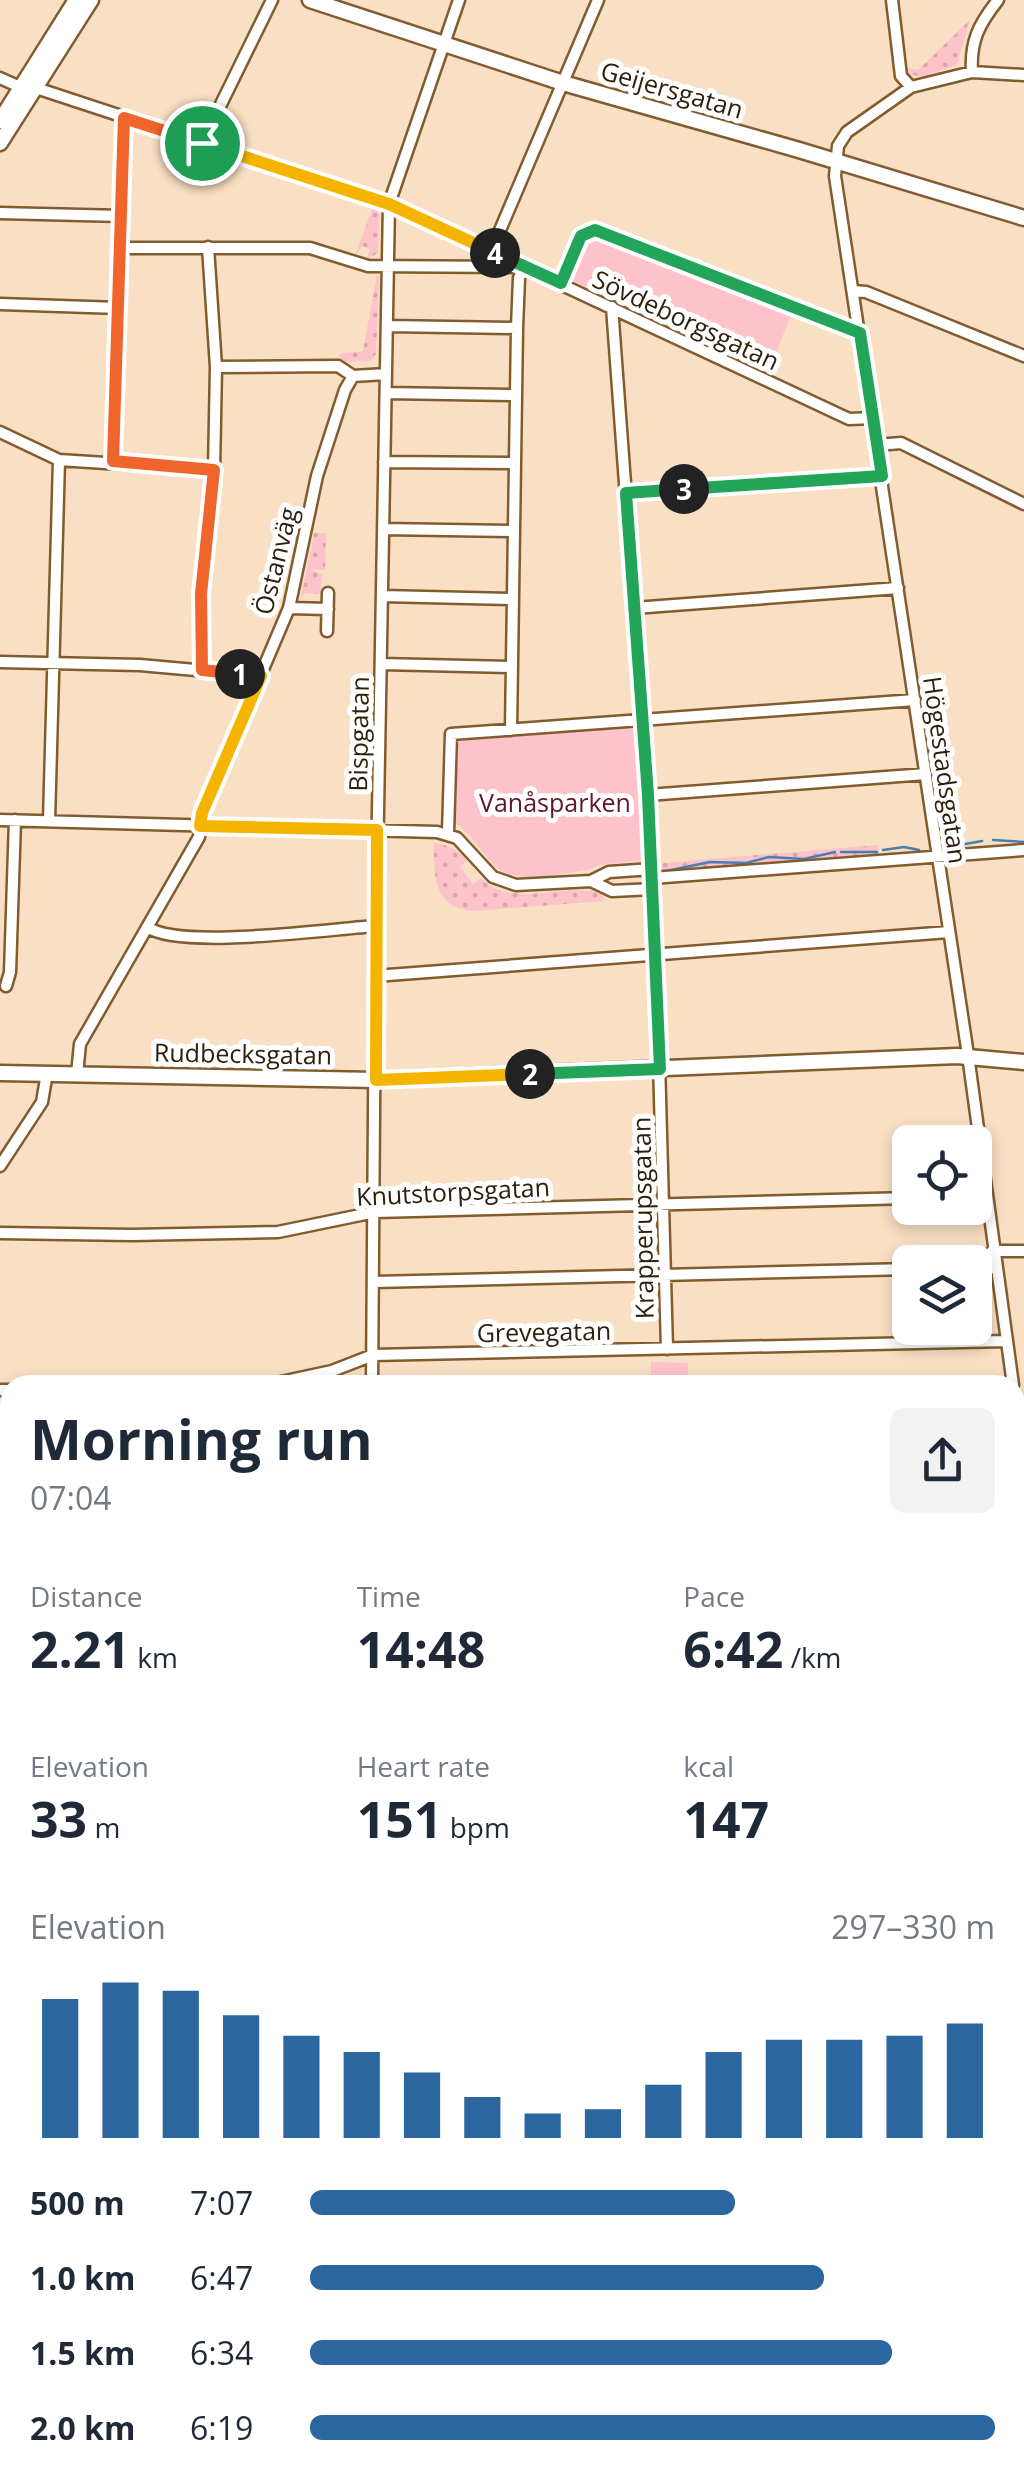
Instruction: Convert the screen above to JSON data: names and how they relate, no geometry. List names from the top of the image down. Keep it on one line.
{"streets":{"street":["Geijersgatan","Sövdeborgsgatan","Östanväg","Bispgatan","Högestadsgatan","Rudbecksgatan","Knutstorpsgatan","Krapperupsgatan","Grevegatan"]},"crossings":[["Geijersgatan","Högestadsgatan"],["Sövdeborgsgatan","Bispgatan"],["Sövdeborgsgatan","Högestadsgatan"],["Sövdeborgsgatan","Krapperupsgatan"],["Östanväg","Rudbecksgatan"],["Bispgatan","Rudbecksgatan"],["Bispgatan","Knutstorpsgatan"],["Bispgatan","Grevegatan"],["Högestadsgatan","Rudbecksgatan"],["Högestadsgatan","Grevegatan"],["Rudbecksgatan","Krapperupsgatan"],["Knutstorpsgatan","Krapperupsgatan"],["Krapperupsgatan","Grevegatan"]],"parks":["Vanåsparken"],"page":{"pins":["4","3","1","2"],"heading":["Morning run","07:04"],"stats":[["Distance","2.21 km"],["Time","14:48"],["Pace","6:42 /km"],["Elevation","33 m"],["Heart rate","151 bpm"],["kcal","147"]],"chart":["Elevation","297–330 m"],"list":[{"name":"500 m","note":"7:07"},{"name":"1.0 km","note":"6:47"},{"name":"1.5 km","note":"6:34"},{"name":"2.0 km","note":"6:19"}]}}
